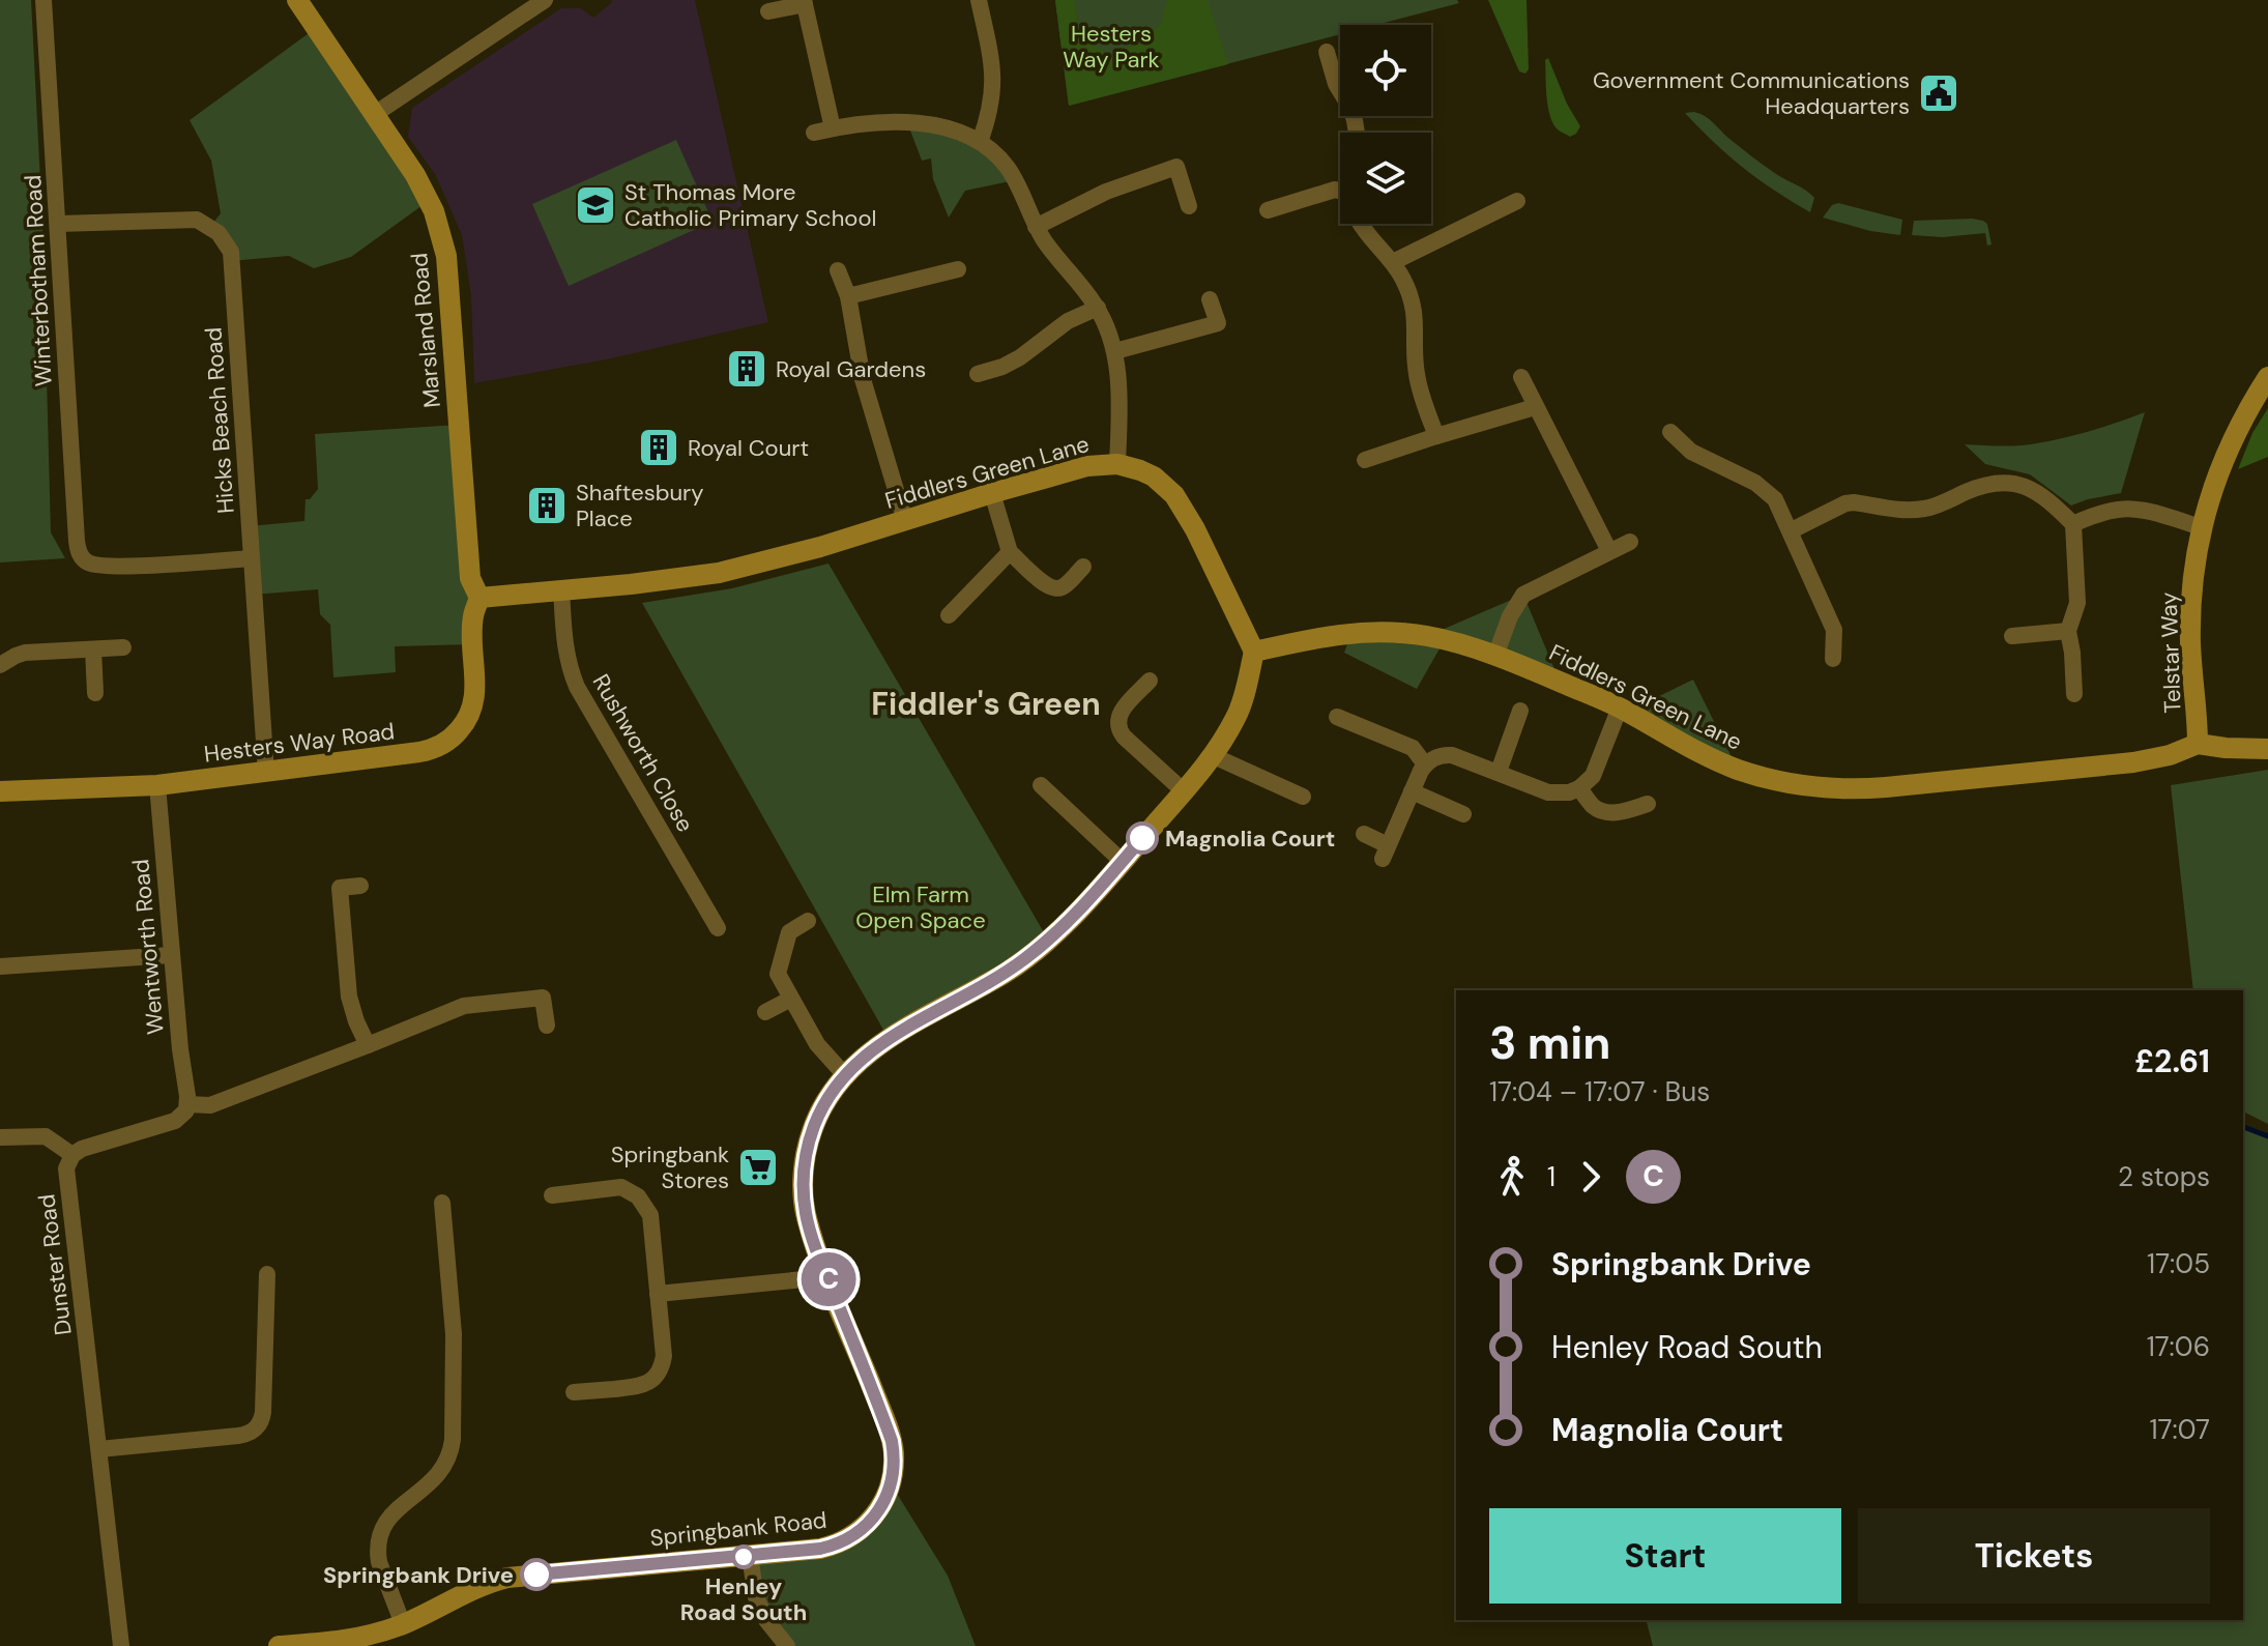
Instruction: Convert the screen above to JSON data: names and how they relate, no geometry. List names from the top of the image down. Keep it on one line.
{"streets":{"street":["Winterbotham Road","Marsland Road","Hicks Beach Road","Fiddlers Green Lane","Telstar Way","Hesters Way Road","Rushworth Close","Wentworth Road","Dunster Road","Springbank Road"]},"crossings":[["Winterbotham Road","Hicks Beach Road"],["Marsland Road","Fiddlers Green Lane"],["Marsland Road","Hesters Way Road"],["Hicks Beach Road","Hesters Way Road"],["Fiddlers Green Lane","Telstar Way"],["Fiddlers Green Lane","Hesters Way Road"],["Fiddlers Green Lane","Rushworth Close"],["Fiddlers Green Lane","Springbank Road"],["Hesters Way Road","Wentworth Road"]],"districts":["Fiddler's Green"],"parks":["Hesters Way Park","Elm Farm Open Space"],"places":{"public building":["Government Communications Headquarters"],"school or university":["St Thomas More Catholic Primary School"],"building":["Royal Gardens","Royal Court","Shaftesbury Place"],"other":["Magnolia Court","Henley Road South","Springbank Drive"],"supermarket":["Springbank Stores"]},"lines":["bus line C"],"page":{"on_map":"C","heading":["3 min","17:04 – 17:07 · Bus","£2.61"],"legs":["1","C","2 stops"],"list":[{"name":"Springbank Drive","value":"17:05"},{"name":"Henley Road South","value":"17:06"},{"name":"Magnolia Court","value":"17:07"}],"buttons":["Start","Tickets"]}}
